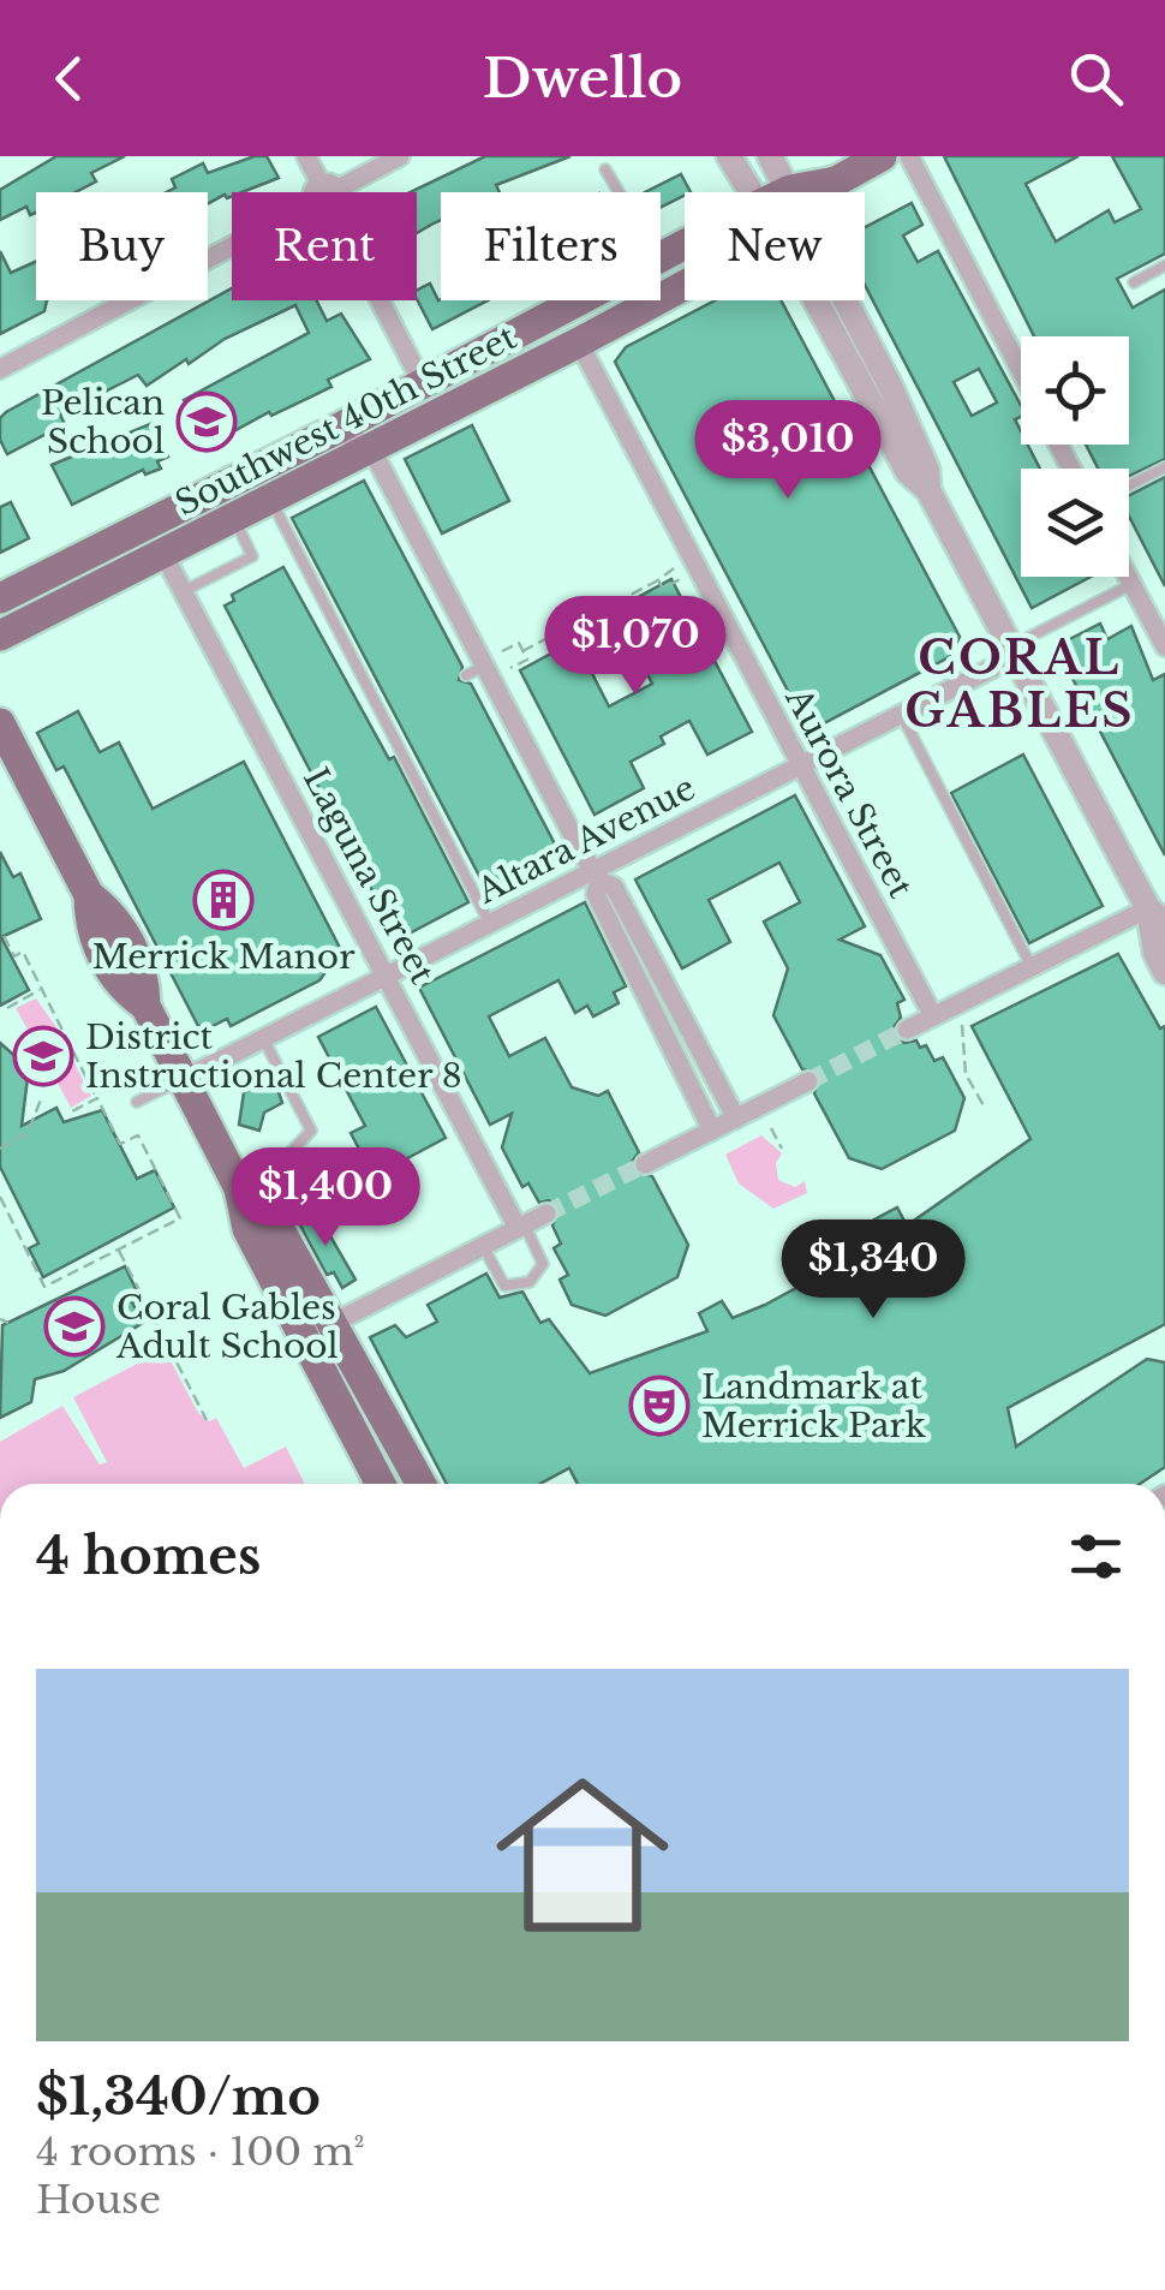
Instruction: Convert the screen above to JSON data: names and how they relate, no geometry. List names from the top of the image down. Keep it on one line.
{"streets":{"main road":["Southwest 40th Street"],"street":["Aurora Street","Altara Avenue","Laguna Street"]},"crossings":[["Southwest 40th Street","Aurora Street"],["Southwest 40th Street","Laguna Street"],["Aurora Street","Altara Avenue"],["Altara Avenue","Laguna Street"]],"districts":["CORAL GABLES"],"places":{"school or university":["Pelican School","District Instructional Center 8","Coral Gables Adult School"],"building":["Merrick Manor"],"theatre":["Landmark at Merrick Park"]},"page":{"header":"Dwello","chip":["Buy","Rent","Filters","New"],"price":["$3,010","$1,070","$1,400","$1,340"],"heading":"4 homes","list":[{"name":"$1,340/mo","note":"4 rooms · 100 m² · House"}]}}
